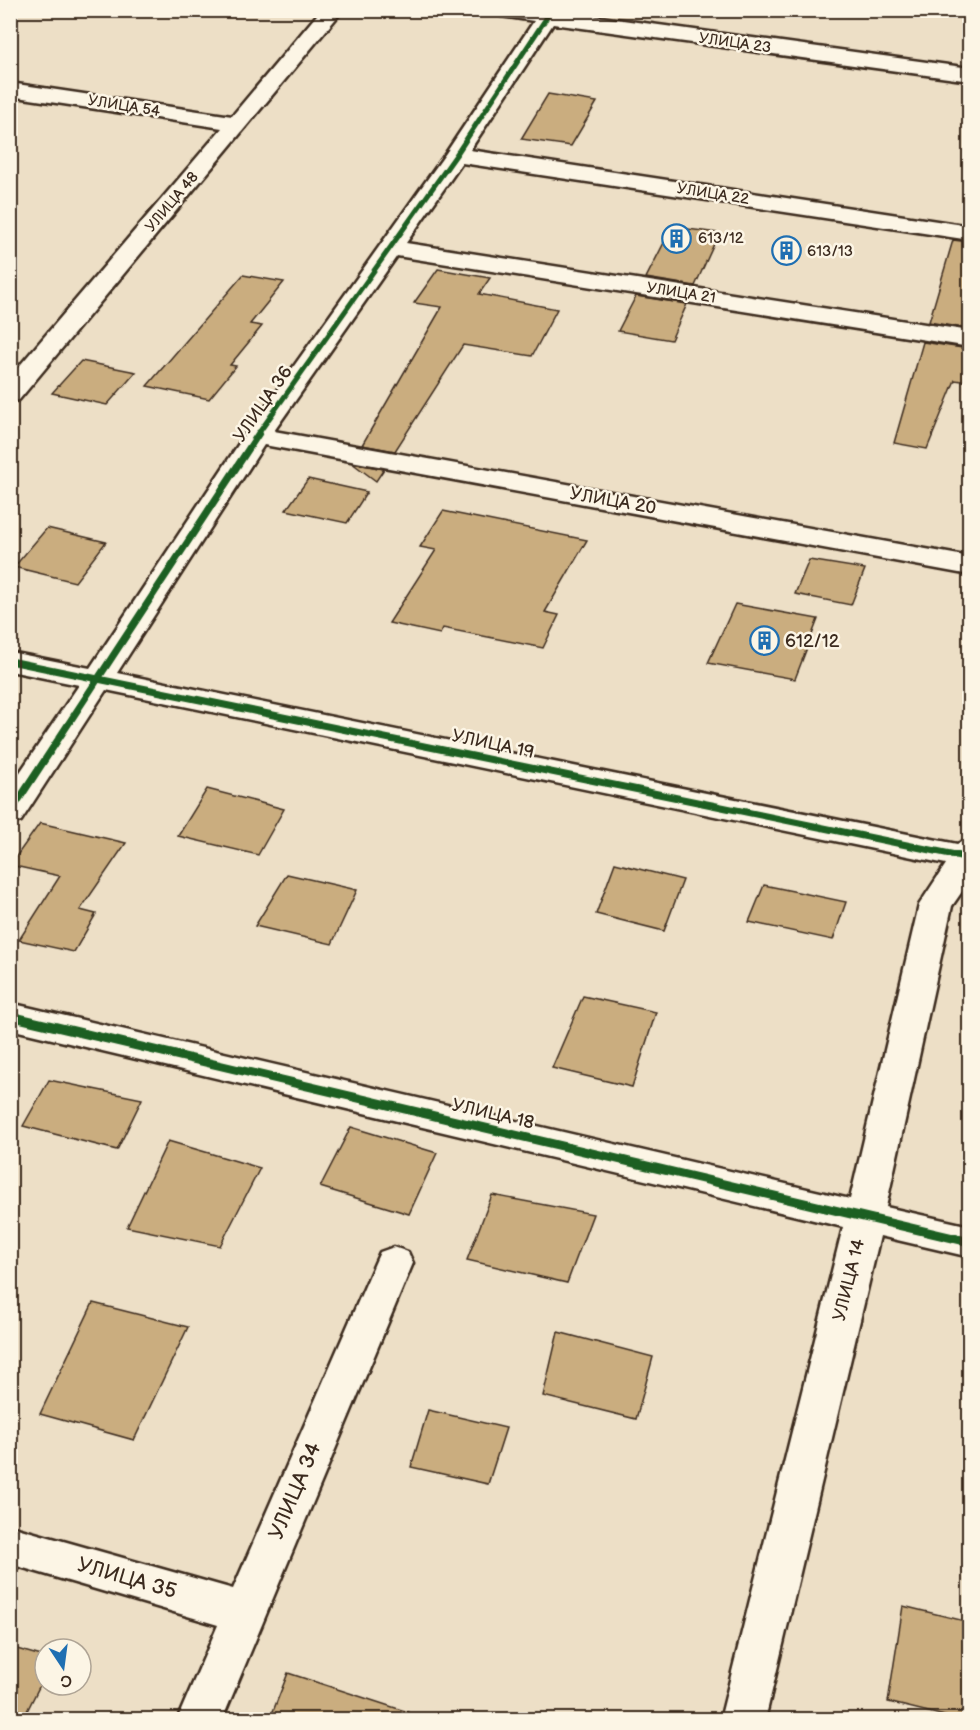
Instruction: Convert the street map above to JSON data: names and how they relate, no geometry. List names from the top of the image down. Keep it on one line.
{"streets":{"street":["УЛИЦА 23","УЛИЦА 54","УЛИЦА 22","УЛИЦА 48","УЛИЦА 21","УЛИЦА 36","УЛИЦА 20","УЛИЦА 19","УЛИЦА 18","УЛИЦА 14","УЛИЦА 34","УЛИЦА 35"]},"crossings":[["УЛИЦА 23","УЛИЦА 36"],["УЛИЦА 54","УЛИЦА 48"],["УЛИЦА 22","УЛИЦА 36"],["УЛИЦА 21","УЛИЦА 36"],["УЛИЦА 36","УЛИЦА 20"],["УЛИЦА 36","УЛИЦА 19"],["УЛИЦА 19","УЛИЦА 14"],["УЛИЦА 18","УЛИЦА 14"],["УЛИЦА 34","УЛИЦА 35"]],"places":{"building":["613/12","613/13","612/12"]},"north":"bottom"}
